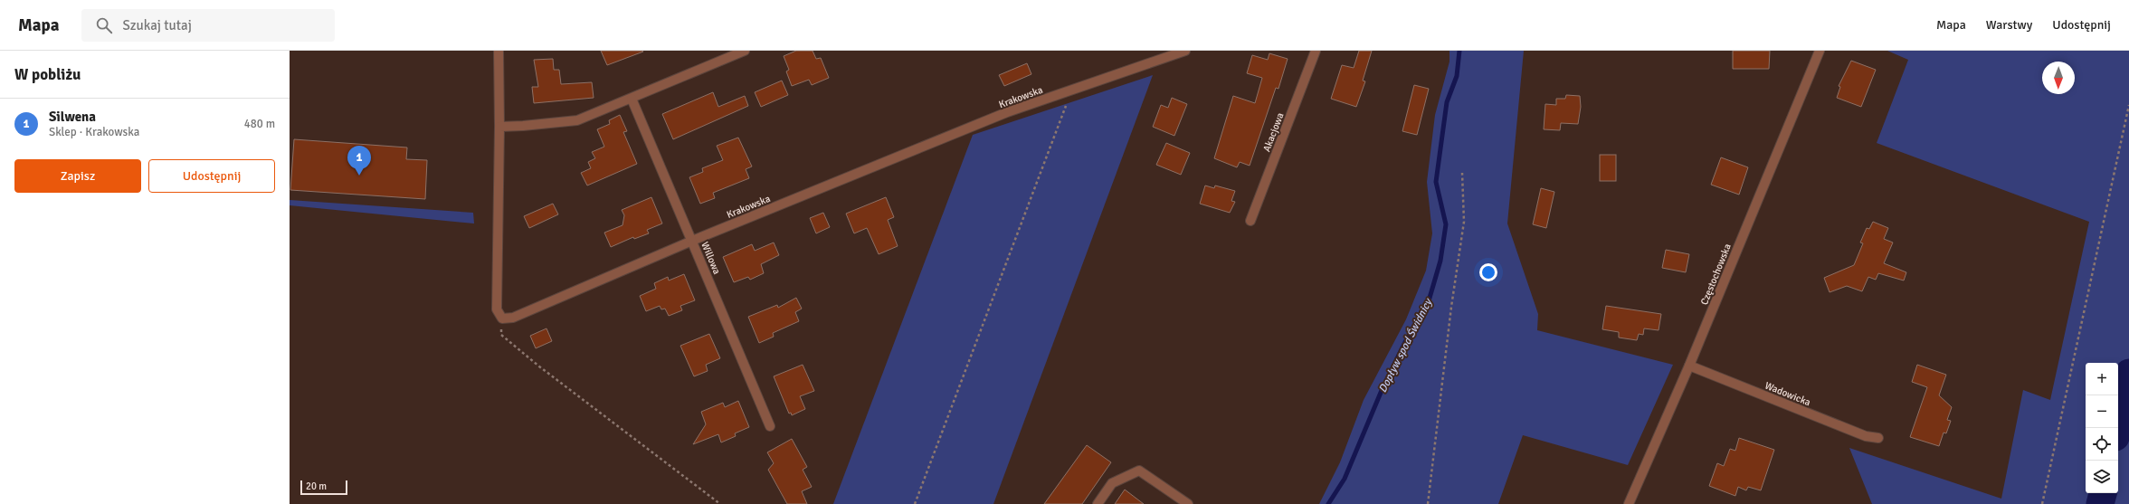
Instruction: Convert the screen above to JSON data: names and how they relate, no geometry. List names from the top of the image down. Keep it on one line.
{"streets":{"street":["Krakowska","Akacjowa","Willowa","Częstochowska","Wadowicka"]},"crossings":[["Krakowska","Willowa"],["Częstochowska","Wadowicka"]],"water":["Dopływ spod Świdnicy"],"scale_bar":"20 m","north":"bottom","page":{"header":"Mapa","search":"Szukaj tutaj","nav":["Mapa","Warstwy","Udostępnij"],"heading":"W pobliżu","list":[{"mark":"1","name":"Silwena","note":"Sklep · Krakowska","value":"480 m"}],"pins":"1","buttons":["Zapisz","Udostępnij"],"map_buttons":["+","−"],"scale":"20 m"}}
